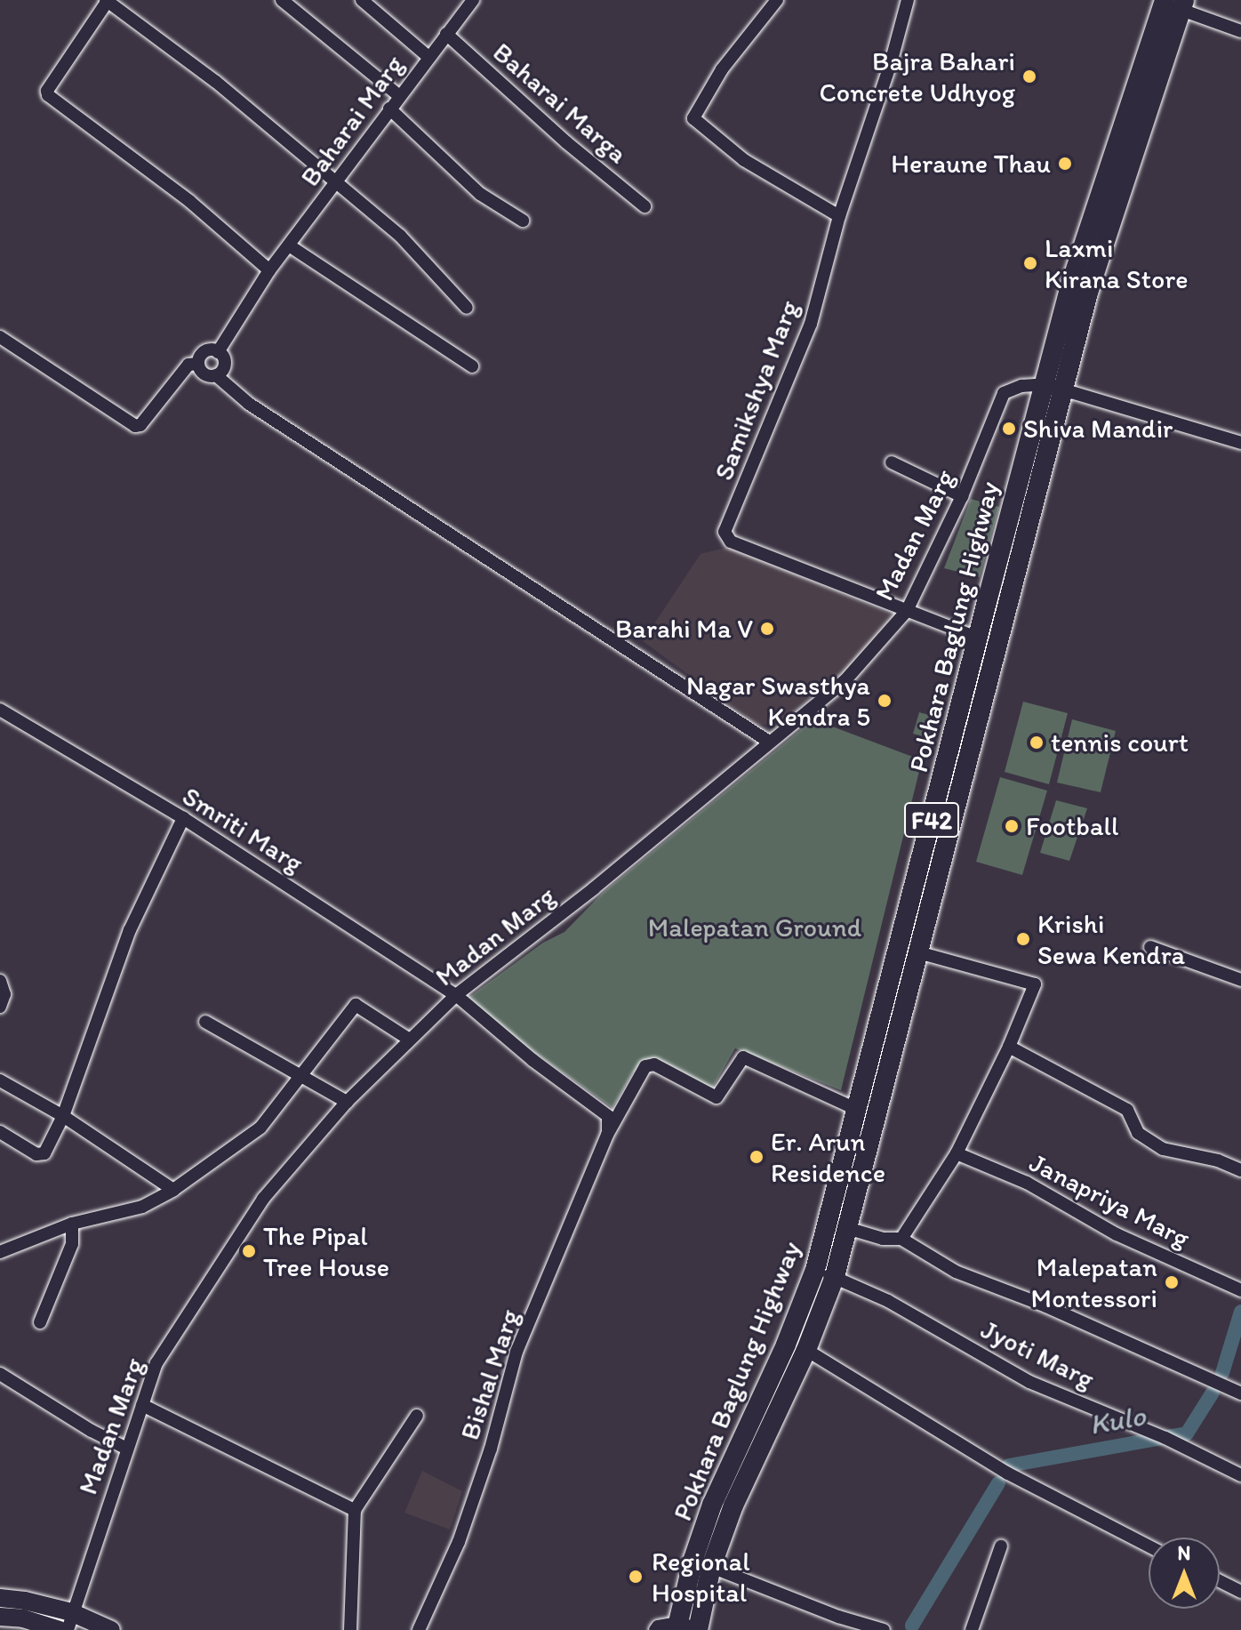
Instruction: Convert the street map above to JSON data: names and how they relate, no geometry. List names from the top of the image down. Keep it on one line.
{"streets":{"highway":["Pokhara Baglung Highway","F42"],"street":["Baharai Marga","Baharai Marg","Samikshya Marg","Madan Marg","Smriti Marg","Janapriya Marg","Jyoti Marg","Bishal Marg"]},"crossings":[["Baharai Marga","Baharai Marg"],["Samikshya Marg","Madan Marg"],["Samikshya Marg","Pokhara Baglung Highway"],["Madan Marg","Pokhara Baglung Highway"],["Madan Marg","Smriti Marg"],["Pokhara Baglung Highway","Jyoti Marg"],["Pokhara Baglung Highway","Bishal Marg"],["Smriti Marg","Bishal Marg"]],"water":["Kulo"],"parks":["Malepatan Ground"],"places":["Bajra Bahari Concrete Udhyog","Heraune Thau","Laxmi Kirana Store","Shiva Mandir","Barahi Ma V","Nagar Swasthya Kendra 5","tennis court","Football","Krishi Sewa Kendra","Er. Arun Residence","The Pipal Tree House","Malepatan Montessori","Regional Hospital"],"north":"top"}
